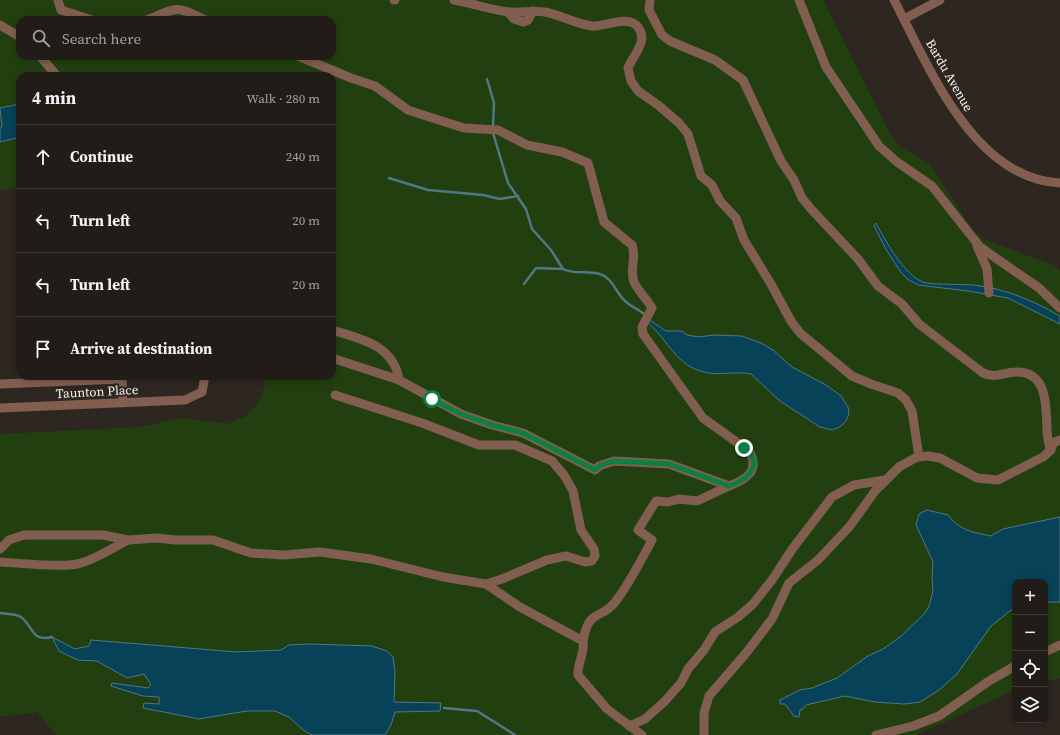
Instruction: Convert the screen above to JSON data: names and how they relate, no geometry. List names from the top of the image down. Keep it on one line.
{"streets":{"street":["Bardu Avenue","Taunton Place"]},"page":{"search":"Search here","heading":["4 min","Walk · 280 m"],"list":[["Continue","240 m"],["Turn left","20 m"],["Turn left","20 m"],"Arrive at destination"],"map_buttons":["+","−"]}}
